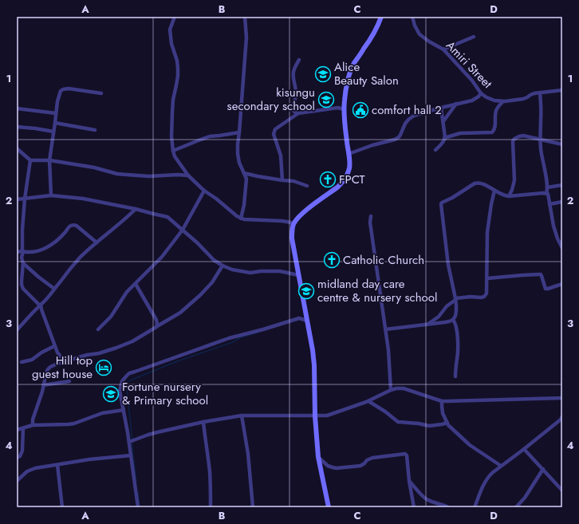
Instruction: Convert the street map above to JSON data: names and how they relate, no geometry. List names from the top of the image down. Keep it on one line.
{"streets":{"street":["Amiri Street"]},"places":{"school or university":["Alice Beauty Salon","kisungu secondary school","midland day care centre & nursery school","Fortune nursery & Primary school"],"public building":["comfort hall 2"],"church":["FPCT","Catholic Church"],"hotel":["Hill top guest house"]},"grid":{"columns":["A","B","C","D"],"rows":["1","2","3","4"]}}
